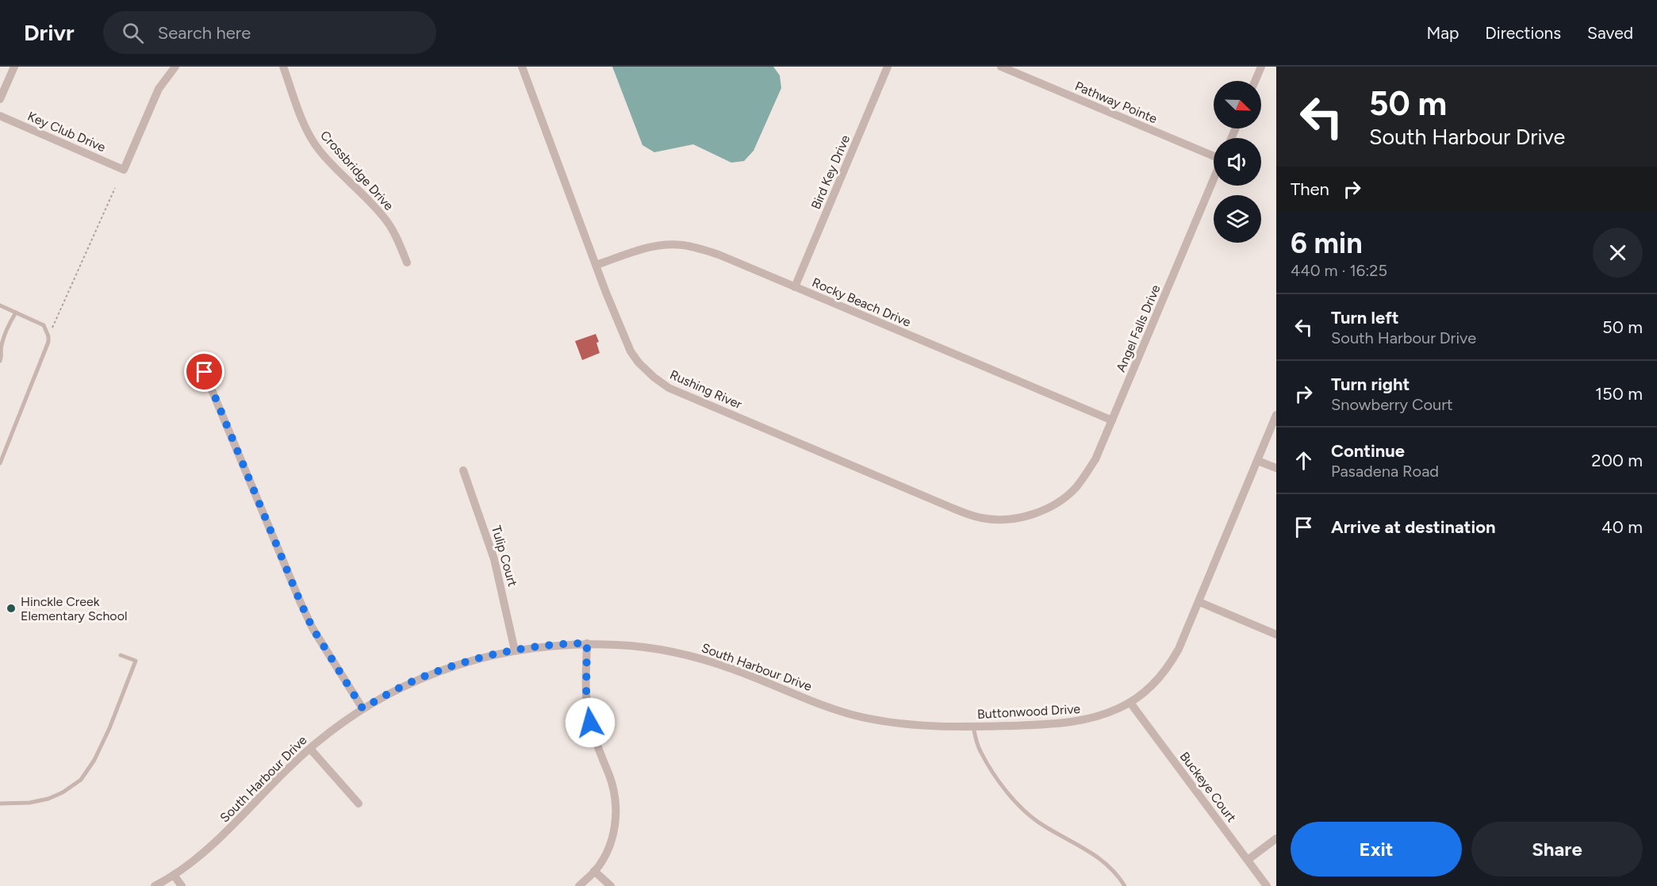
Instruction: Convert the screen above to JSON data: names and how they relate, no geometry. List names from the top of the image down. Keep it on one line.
{"streets":{"street":["Pathway Pointe","Key Club Drive","Crossbridge Drive","Bird Key Drive","Rocky Beach Drive","Angel Falls Drive","Rushing River","Tulip Court","South Harbour Drive","Buttonwood Drive","Buckeye Court"]},"crossings":[["Bird Key Drive","Rocky Beach Drive"],["Rocky Beach Drive","Angel Falls Drive"],["Rocky Beach Drive","Rushing River"],["Angel Falls Drive","Rushing River"],["Tulip Court","South Harbour Drive"],["South Harbour Drive","Buttonwood Drive"],["Buttonwood Drive","Buckeye Court"]],"places":["Hinckle Creek Elementary School"],"north":"bottom right","page":{"header":"Drivr","search":"Search here","nav":["Map","Directions","Saved"],"turn":["50 m","South Harbour Drive"],"then":"Then","heading":["6 min","440 m · 16:25"],"list":[{"name":"Turn left","note":"South Harbour Drive","value":"50 m"},{"name":"Turn right","note":"Snowberry Court","value":"150 m"},{"name":"Continue","note":"Pasadena Road","value":"200 m"},{"name":"Arrive at destination","value":"40 m"}],"buttons":["Exit","Share"]}}
